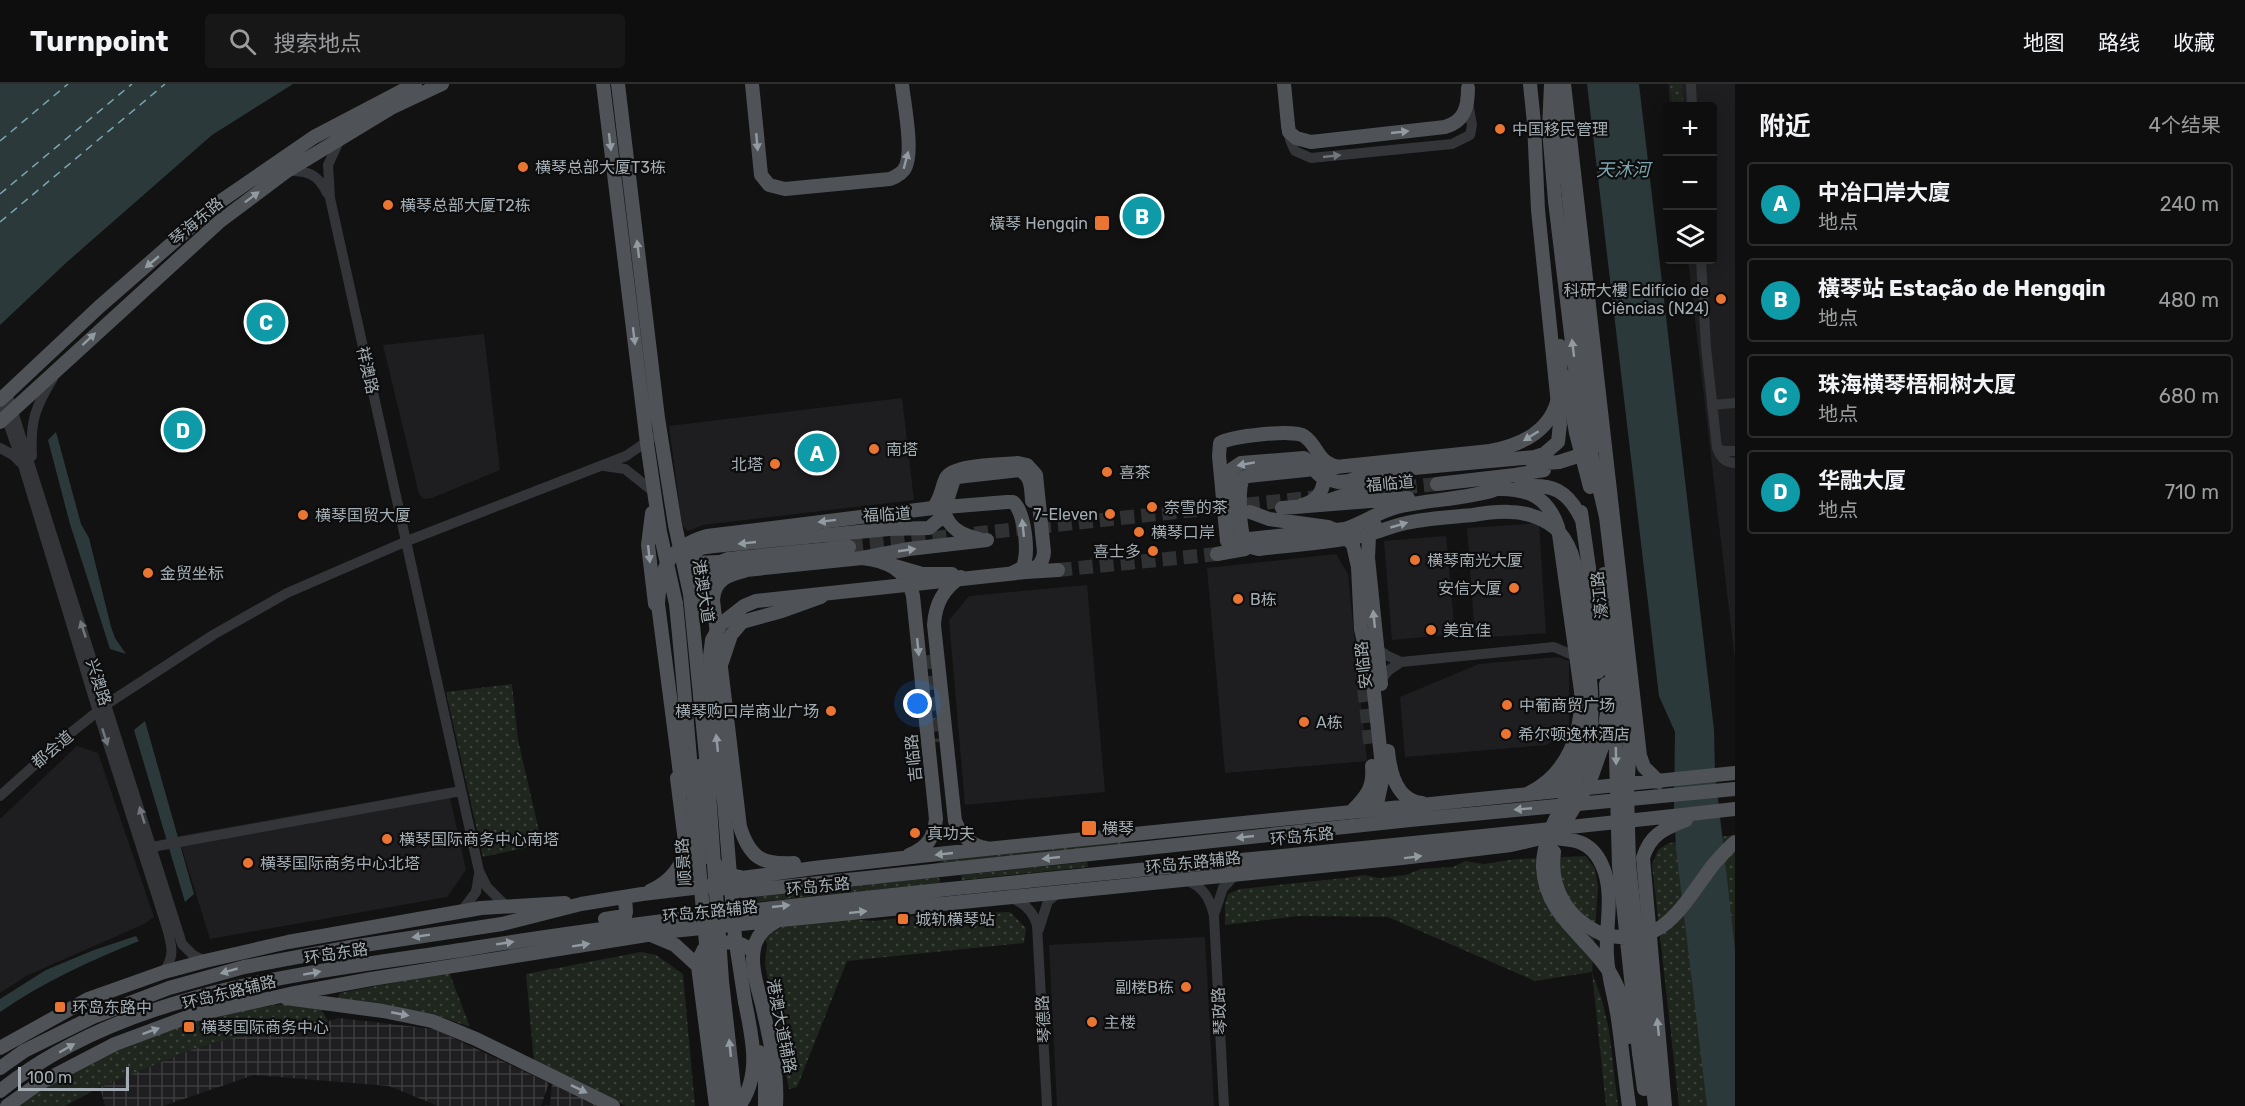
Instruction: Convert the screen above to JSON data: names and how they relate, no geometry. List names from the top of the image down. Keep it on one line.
{"streets":{"main road":["琴海东路","福临道","港澳大道","濠江路","安临路","吉临路","环岛东路","顺景路","环岛东路辅路","港澳大道辅路"],"street":["祥澳路","兴澳路","都会道","琴政路","琴德路"]},"crossings":[["琴海东路","祥澳路"],["琴海东路","兴澳路"],["福临道","安临路"],["港澳大道","顺景路"],["安临路","环岛东路辅路"],["兴澳路","都会道"],["吉临路","环岛东路辅路"],["环岛东路","顺景路"],["环岛东路","环岛东路辅路"],["顺景路","环岛东路辅路"],["环岛东路辅路","琴德路"]],"water":["天沐河"],"places":{"other":["中国移民管理","横琴总部大厦T3栋","横琴总部大厦T2栋","科研大樓 Edifício de Ciências (N24)","南塔","北塔","喜茶","奈雪的茶","7-Eleven","横琴国贸大厦","横琴口岸","喜士多","横琴南光大厦","金贸坐标","安信大厦","B栋","美宜佳","中葡商贸广场","横琴购口岸商业广场","A栋","希尔顿逸林酒店","真功夫","横琴国际商务中心南塔","横琴国际商务中心北塔","副楼B栋","主楼"],"transit":["橫琴 Hengqin","横琴","城轨横琴站","环岛东路中","横琴国际商务中心"]},"scale_bar":"100 m","page":{"header":"Turnpoint","search":"搜索地点","nav":["地图","路线","收藏"],"heading":["附近","4个结果"],"map_buttons":["+","−"],"list":[{"mark":"A","name":"中冶口岸大廈","note":"地点","value":"240 m"},{"mark":"B","name":"橫琴站 Estação de Hengqin","note":"地点","value":"480 m"},{"mark":"C","name":"珠海横琴梧桐树大厦","note":"地点","value":"680 m"},{"mark":"D","name":"华融大厦","note":"地点","value":"710 m"}],"pins":["B","C","D","A"],"scale":"100 m"}}
